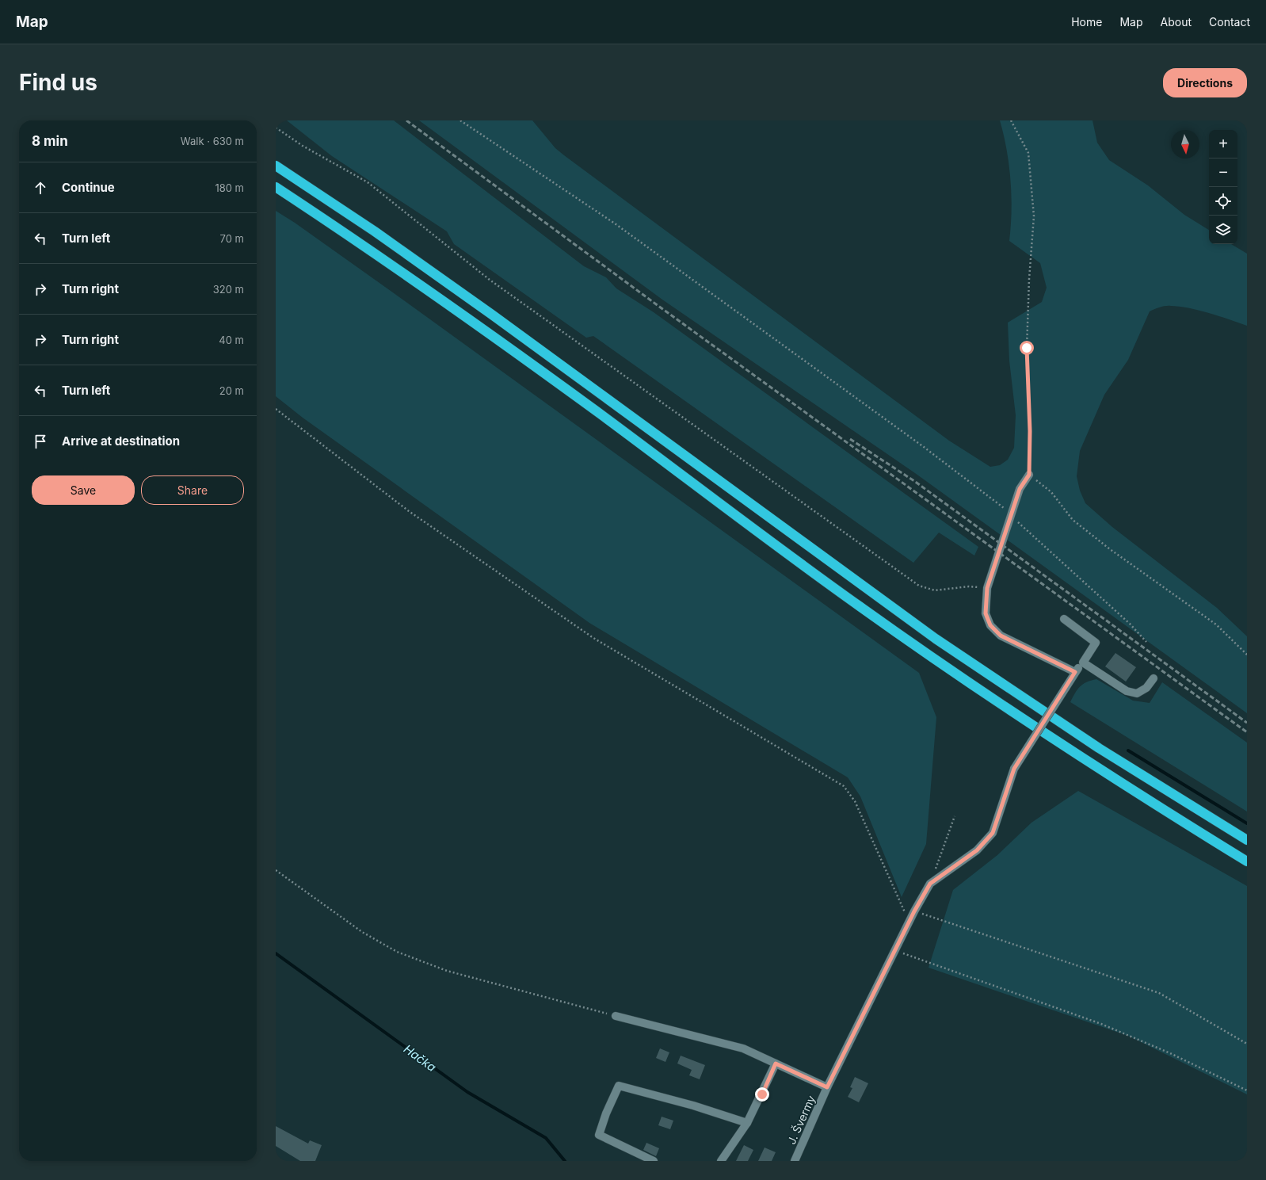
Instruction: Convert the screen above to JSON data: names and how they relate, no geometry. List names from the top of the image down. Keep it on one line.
{"streets":{"street":["J. Švermy"]},"water":["Hačka"],"north":"bottom","page":{"header":"Map","nav":["Home","Map","About","Contact"],"buttons":["Directions",["Save","Share"]],"title":"Find us","heading":["8 min","Walk · 630 m"],"map_buttons":["+","−"],"list":[["Continue","180 m"],["Turn left","70 m"],["Turn right","320 m"],["Turn right","40 m"],["Turn left","20 m"],"Arrive at destination"]}}
